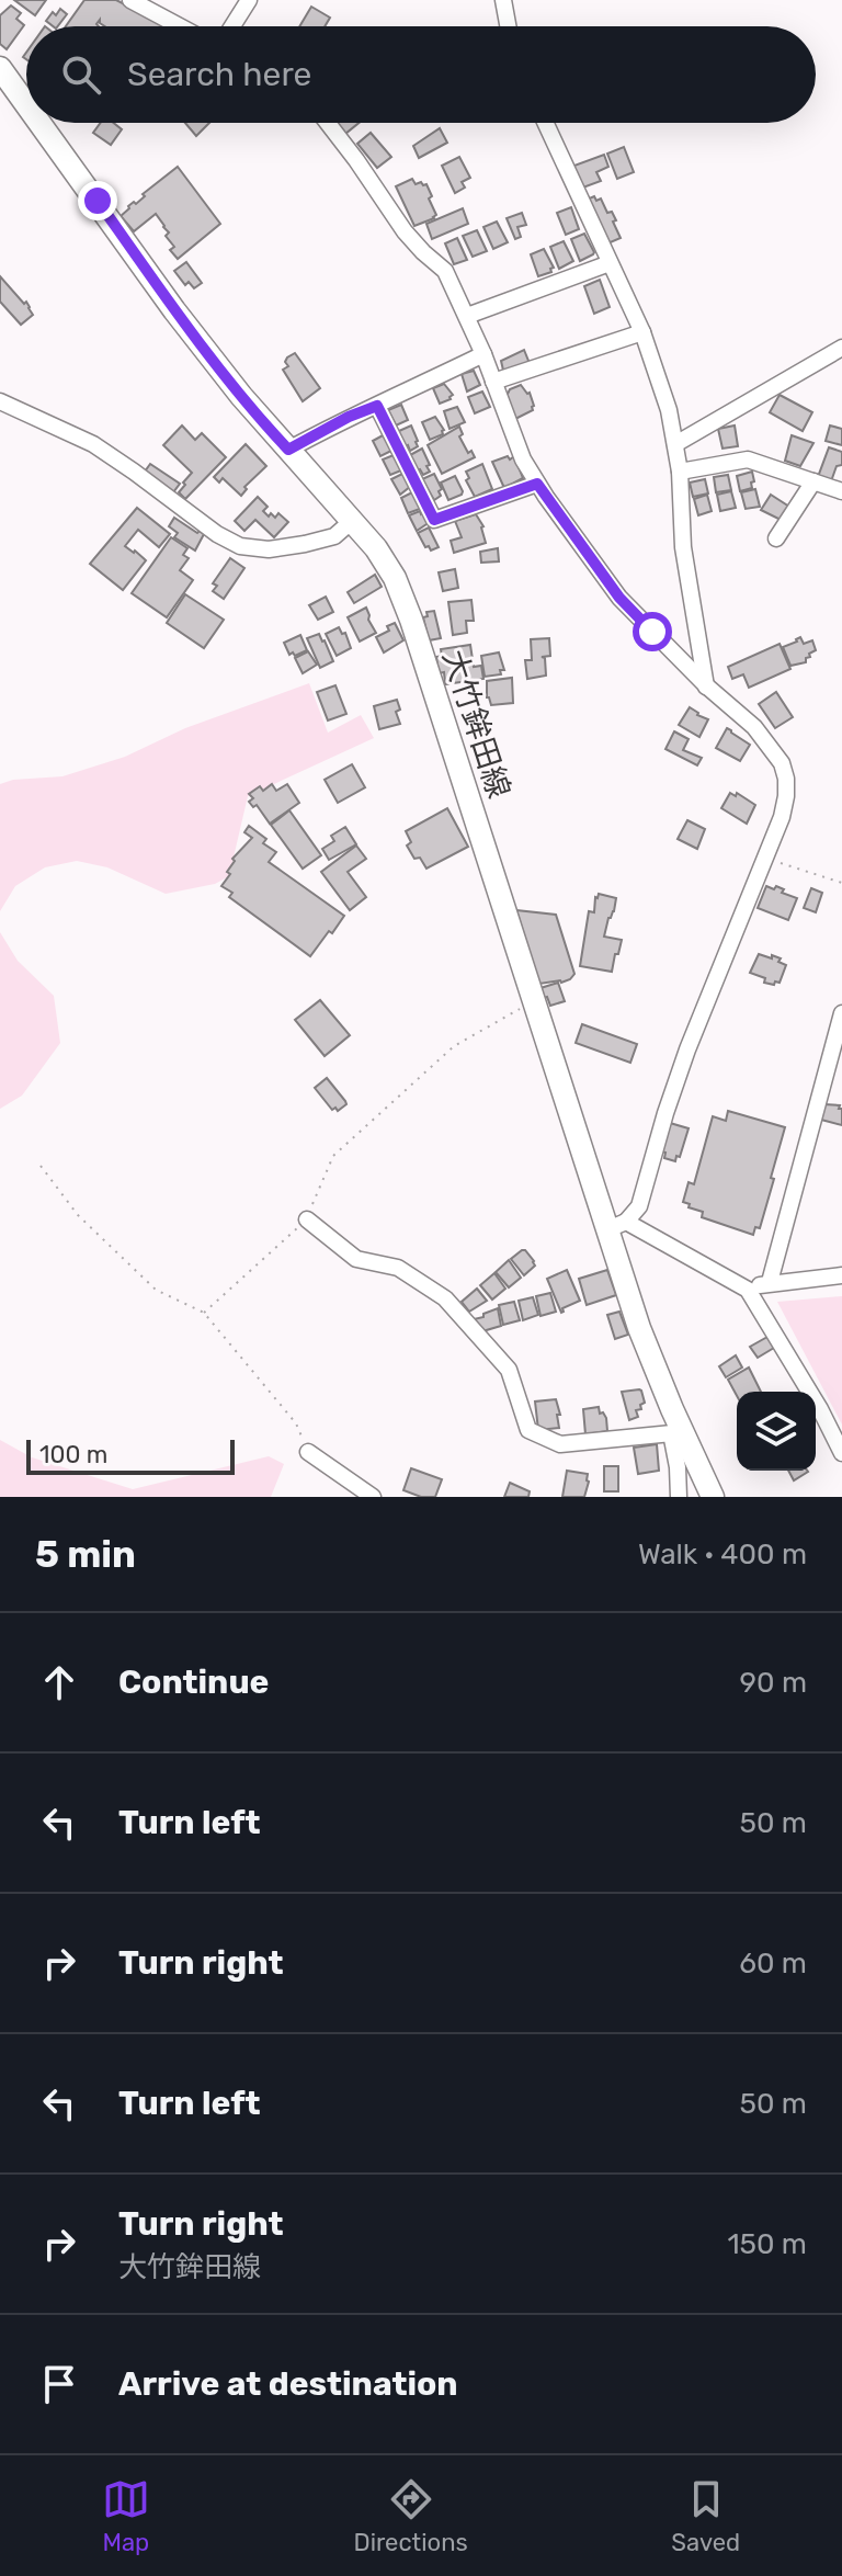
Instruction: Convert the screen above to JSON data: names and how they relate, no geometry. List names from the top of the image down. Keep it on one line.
{"streets":{"main road":["大竹鉾田線"]},"scale_bar":"100 m","page":{"search":"Search here","scale":"100 m","heading":["5 min","Walk · 400 m"],"list":[["Continue","90 m"],["Turn left","50 m"],["Turn right","60 m"],["Turn left","50 m"],["Turn right","大竹鉾田線","150 m"],"Arrive at destination"],"nav":["Map","Directions","Saved"]}}
